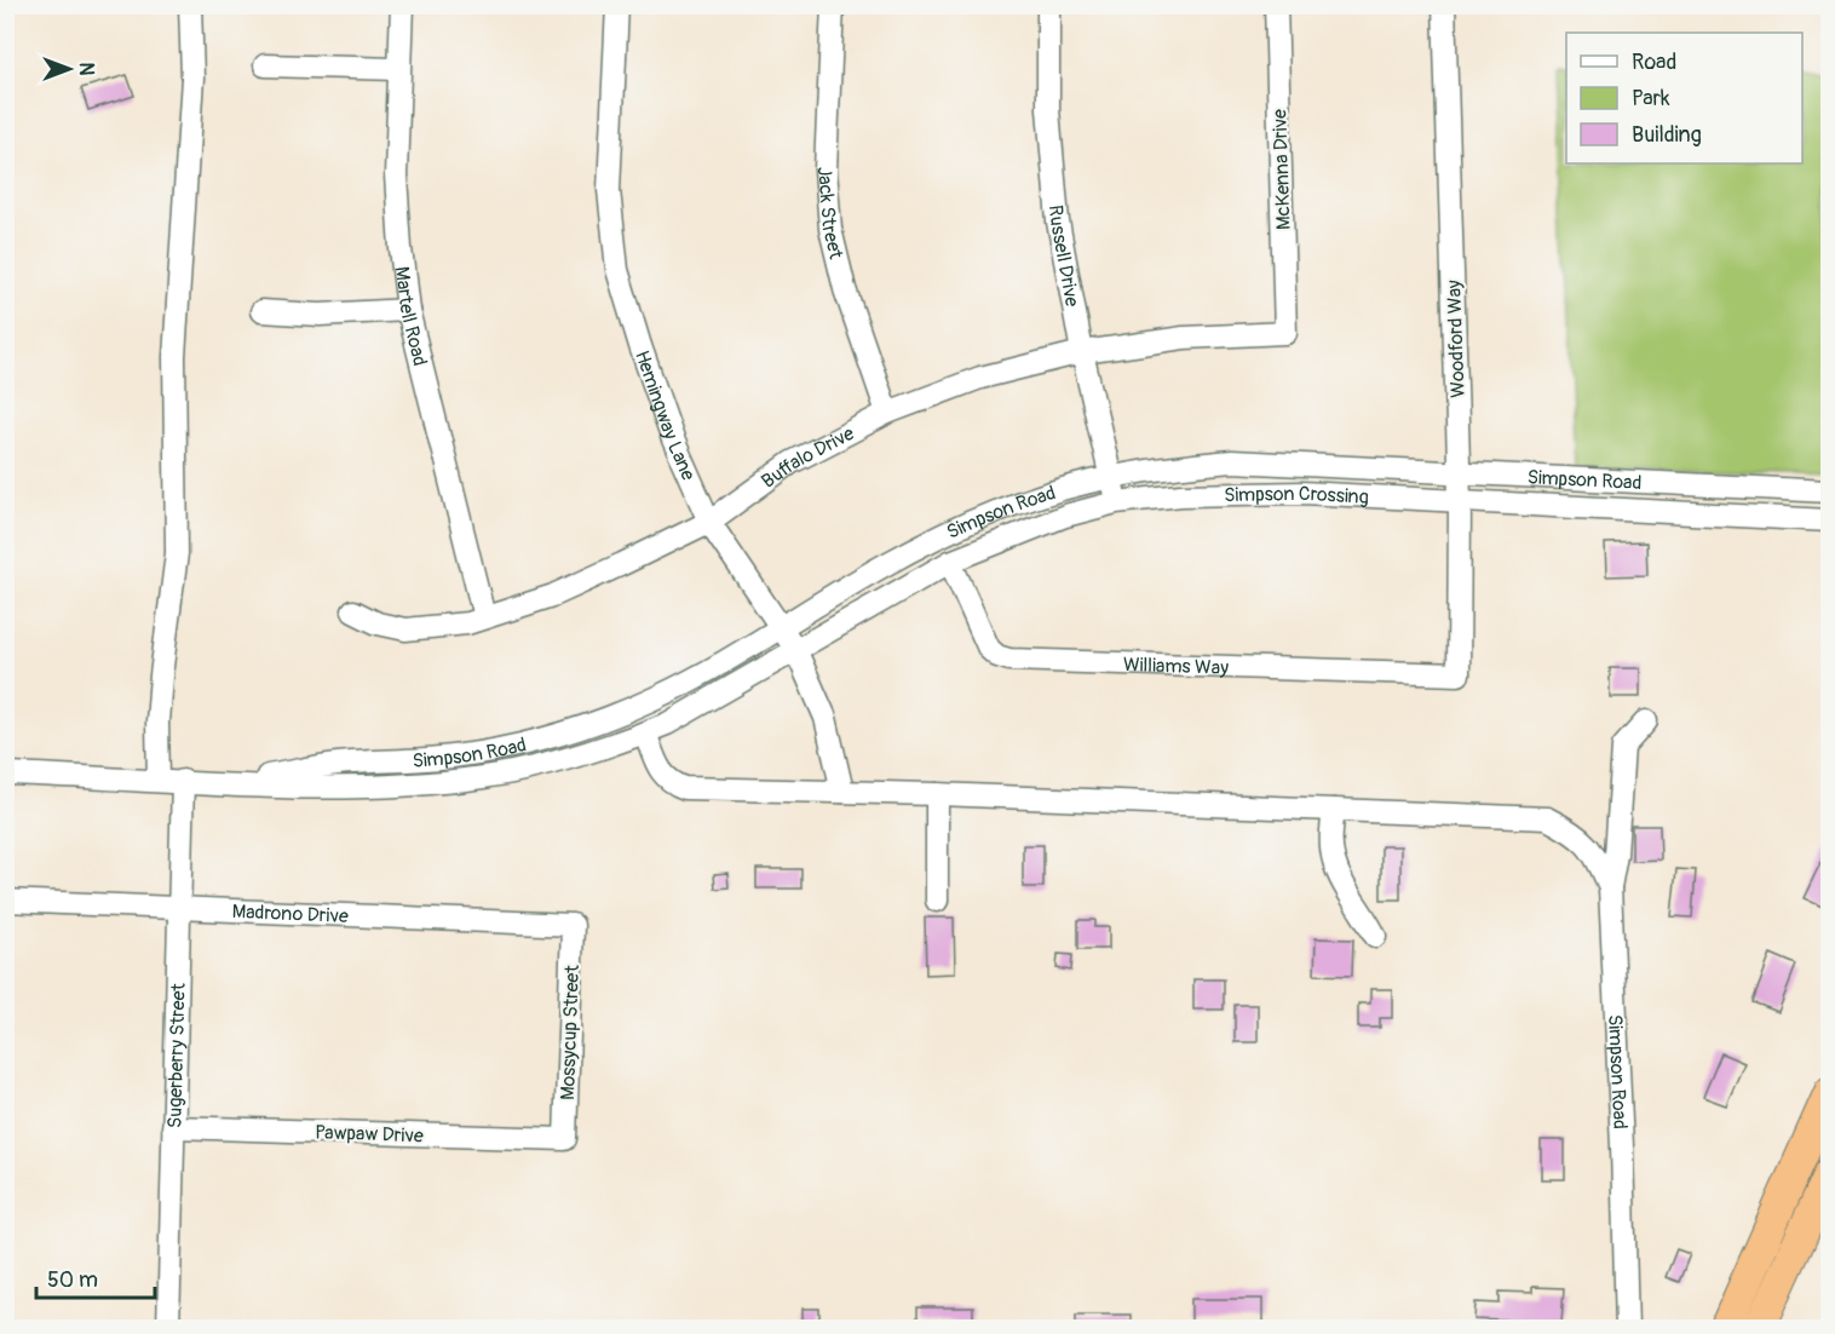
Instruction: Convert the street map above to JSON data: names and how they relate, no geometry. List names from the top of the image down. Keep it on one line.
{"streets":{"street":["McKenna Drive","Jack Street","Russell Drive","Martell Road","Woodford Way","Hemingway Lane","Buffalo Drive","Simpson Road","Simpson Crossing","Williams Way","Madrono Drive","Mossycup Street","Sugerberry Street","Pawpaw Drive"]},"crossings":[["McKenna Drive","Buffalo Drive"],["Jack Street","Buffalo Drive"],["Russell Drive","Buffalo Drive"],["Russell Drive","Simpson Road"],["Russell Drive","Simpson Crossing"],["Martell Road","Buffalo Drive"],["Woodford Way","Simpson Road"],["Woodford Way","Simpson Crossing"],["Woodford Way","Williams Way"],["Hemingway Lane","Buffalo Drive"],["Hemingway Lane","Simpson Road"],["Hemingway Lane","Simpson Crossing"],["Simpson Road","Simpson Crossing"],["Simpson Road","Sugerberry Street"],["Simpson Crossing","Williams Way"],["Madrono Drive","Mossycup Street"],["Madrono Drive","Sugerberry Street"],["Mossycup Street","Pawpaw Drive"],["Sugerberry Street","Pawpaw Drive"]],"legend":["Road","Park","Building"],"scale_bar":"50 m","north":"right"}
